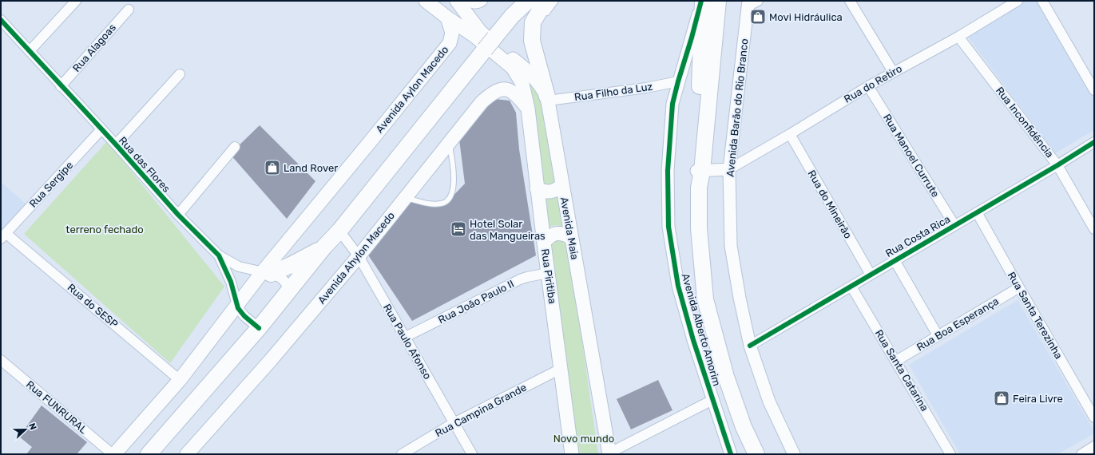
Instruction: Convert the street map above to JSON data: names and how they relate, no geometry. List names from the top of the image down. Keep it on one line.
{"streets":{"main road":["Avenida Aylon Macedo","Avenida Maia","Avenida Ahylon Macedo","Rua Piritiba"],"street":["Rua Alagoas","Rua do Retiro","Rua Filho da Luz","Avenida Barão do Rio Branco","Rua Inconfidência","Rua Manoel Currute","Rua das Flores","Rua Sergipe","Rua do Mineirão","Rua Costa Rica","Rua João Paulo II","Rua do SESP","Rua Santa Terezinha","Rua Boa Esperança","Avenida Alberto Amorim","Rua Paulo Afonso","Rua Santa Catarina","Rua FUNRURAL","Rua Campina Grande"]},"crossings":[["Rua Alagoas","Rua das Flores"],["Rua do Retiro","Avenida Barão do Rio Branco"],["Rua do Retiro","Rua Inconfidência"],["Rua do Retiro","Rua Manoel Currute"],["Rua do Retiro","Rua do Mineirão"],["Avenida Aylon Macedo","Rua das Flores"],["Avenida Aylon Macedo","Rua Piritiba"],["Avenida Aylon Macedo","Rua do SESP"],["Avenida Aylon Macedo","Rua FUNRURAL"],["Rua Filho da Luz","Avenida Maia"],["Rua Filho da Luz","Avenida Alberto Amorim"],["Avenida Barão do Rio Branco","Rua Costa Rica"],["Rua Inconfidência","Rua Costa Rica"],["Rua Manoel Currute","Rua Costa Rica"],["Rua das Flores","Rua Sergipe"],["Rua Sergipe","Rua do SESP"],["Rua do Mineirão","Rua Costa Rica"],["Rua Costa Rica","Rua Santa Terezinha"],["Rua Costa Rica","Rua Santa Catarina"],["Avenida Ahylon Macedo","Rua Piritiba"],["Avenida Ahylon Macedo","Rua Paulo Afonso"],["Rua Piritiba","Rua João Paulo II"],["Rua Piritiba","Rua Campina Grande"],["Rua João Paulo II","Rua Paulo Afonso"],["Rua Santa Terezinha","Rua Boa Esperança"],["Rua Boa Esperança","Rua Santa Catarina"],["Rua Paulo Afonso","Rua Campina Grande"]],"parks":["terreno fechado","Novo mundo"],"places":{"shop":["Movi Hidráulica","Land Rover","Feira Livre"],"hotel":["Hotel Solar das Mangueiras"]},"north":"right"}
